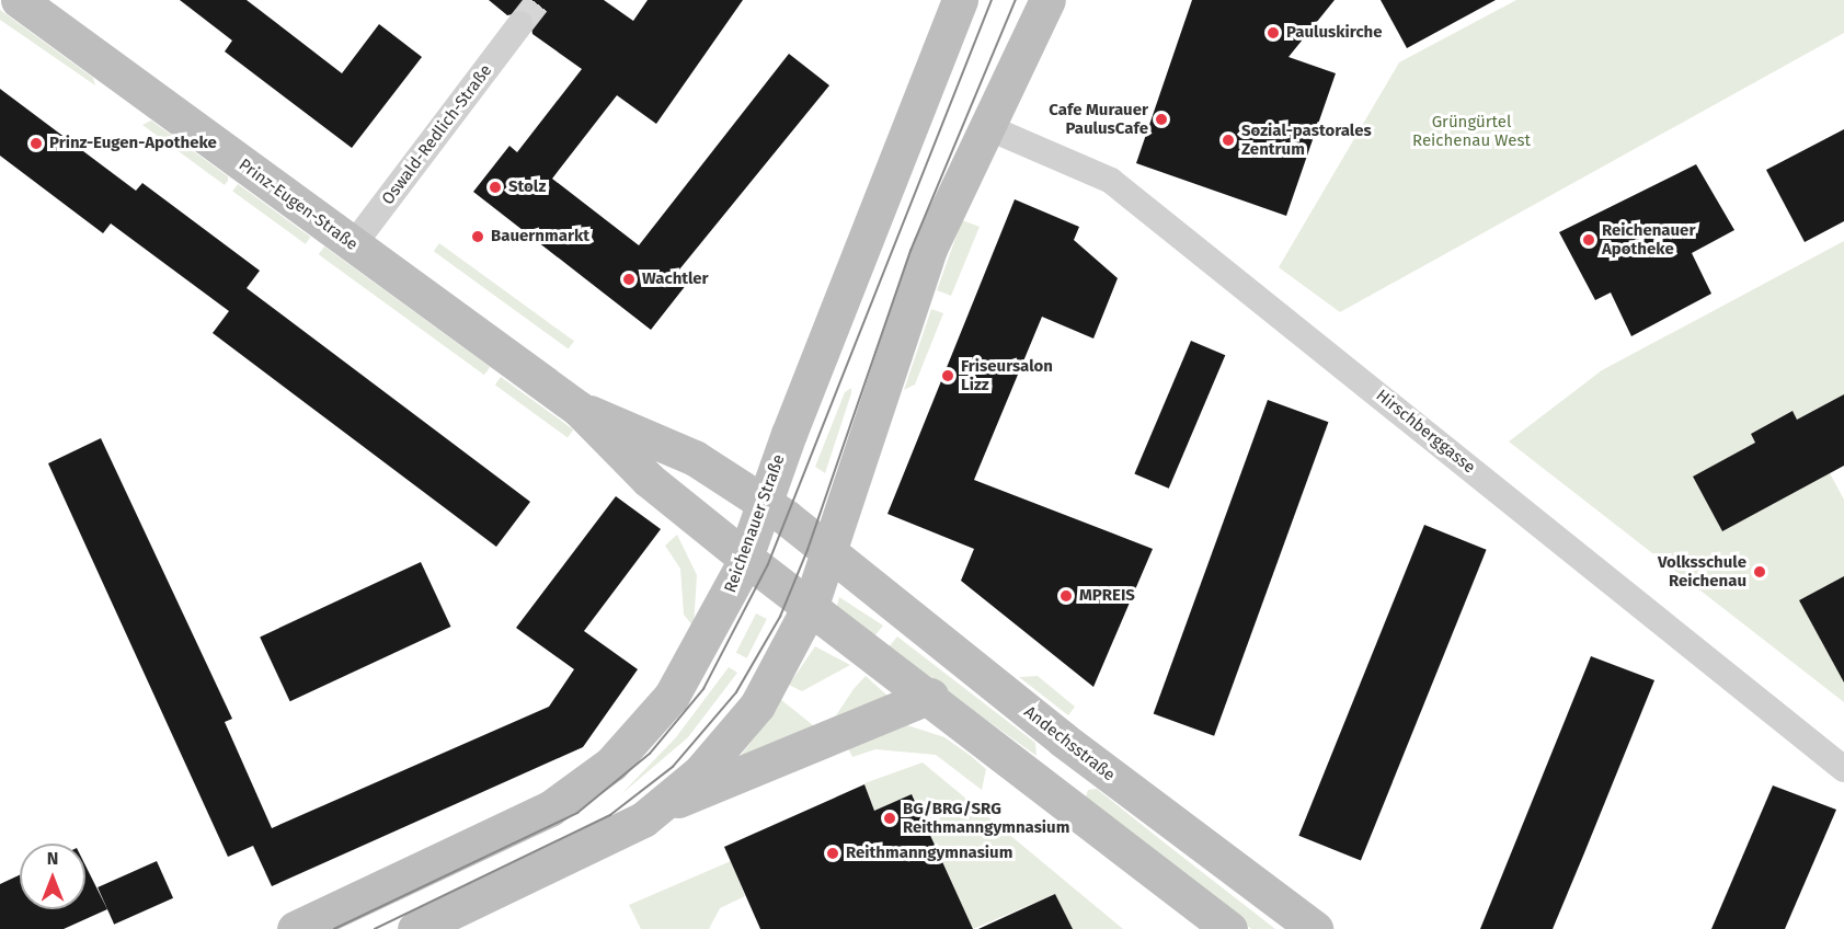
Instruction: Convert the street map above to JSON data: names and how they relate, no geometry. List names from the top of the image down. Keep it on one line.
{"streets":{"street":["Oswald-Redlich-Straße","Prinz-Eugen-Straße","Hirschberggasse","Reichenauer Straße","Andechsstraße"]},"crossings":[["Oswald-Redlich-Straße","Prinz-Eugen-Straße"],["Prinz-Eugen-Straße","Reichenauer Straße"],["Prinz-Eugen-Straße","Andechsstraße"]],"parks":["Grüngürtel Reichenau West"],"places":["Pauluskirche","Cafe Murauer PaulusCafe","Sozial-pastorales Zentrum","Prinz-Eugen-Apotheke","Stolz","Bauernmarkt","Reichenauer Apotheke","Wachtler","Friseursalon Lizz","Volksschule Reichenau","MPREIS","BG/BRG/SRG Reithmanngymnasium","Reithmanngymnasium"],"north":"top"}
